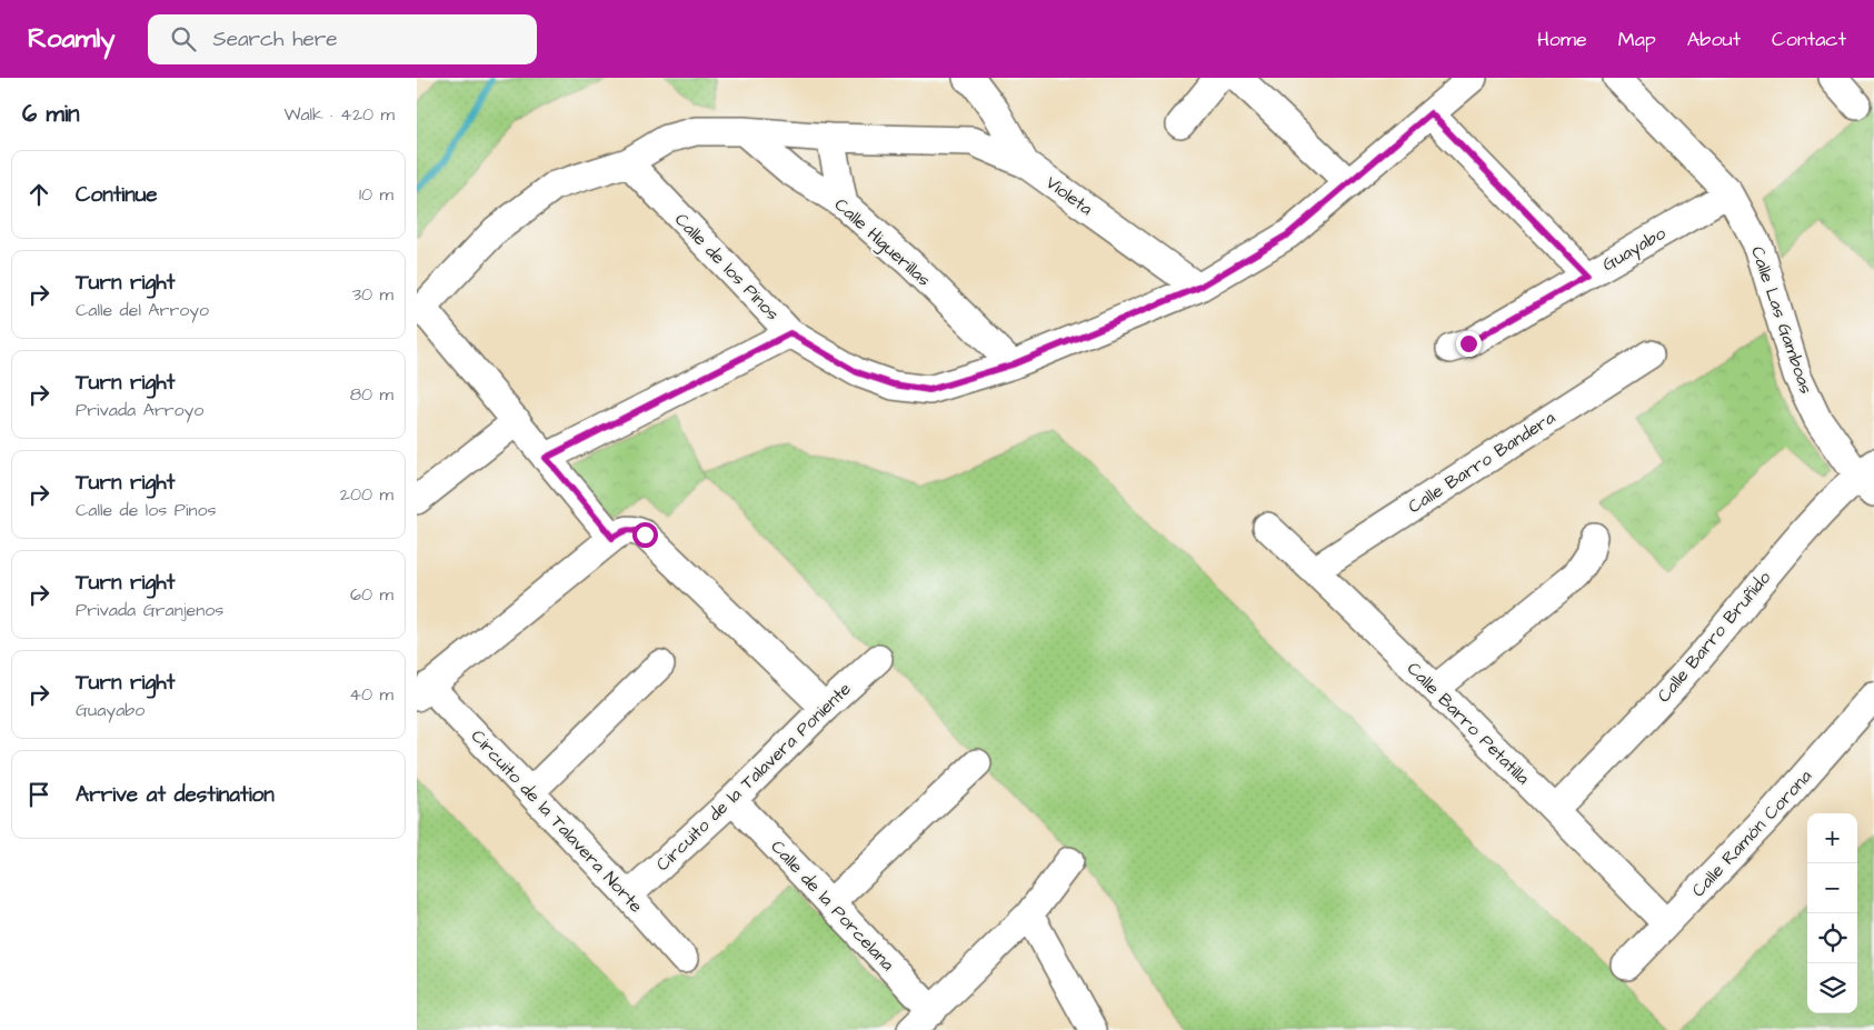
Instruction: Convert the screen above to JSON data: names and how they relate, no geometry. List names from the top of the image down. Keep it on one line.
{"streets":{"street":["Violeta","Calle Higuerillas","Guayabo","Calle de los Pinos","Calle Las Gamboas","Calle Barro Bandera","Calle Barro Bruñido","Calle Barro Petatilla","Circuito de la Talavera Poniente","Circuito de la Talavera Norte","Calle Ramón Corona","Calle de la Porcelana"]},"crossings":[["Violeta","Calle de los Pinos"],["Calle Higuerillas","Calle de los Pinos"],["Guayabo","Calle Las Gamboas"],["Calle Las Gamboas","Calle Barro Bruñido"],["Calle Barro Bandera","Calle Barro Petatilla"],["Calle Barro Bruñido","Calle Barro Petatilla"],["Calle Barro Petatilla","Calle Ramón Corona"],["Circuito de la Talavera Poniente","Circuito de la Talavera Norte"],["Circuito de la Talavera Poniente","Calle de la Porcelana"]],"page":{"header":"Roamly","search":"Search here","nav":["Home","Map","About","Contact"],"heading":["6 min","Walk · 420 m"],"list":[["Continue","10 m"],["Turn right","Calle del Arroyo","30 m"],["Turn right","Privada Arroyo","80 m"],["Turn right","Calle de los Pinos","200 m"],["Turn right","Privada Granjenos","60 m"],["Turn right","Guayabo","40 m"],"Arrive at destination"],"map_buttons":["+","−"]}}
